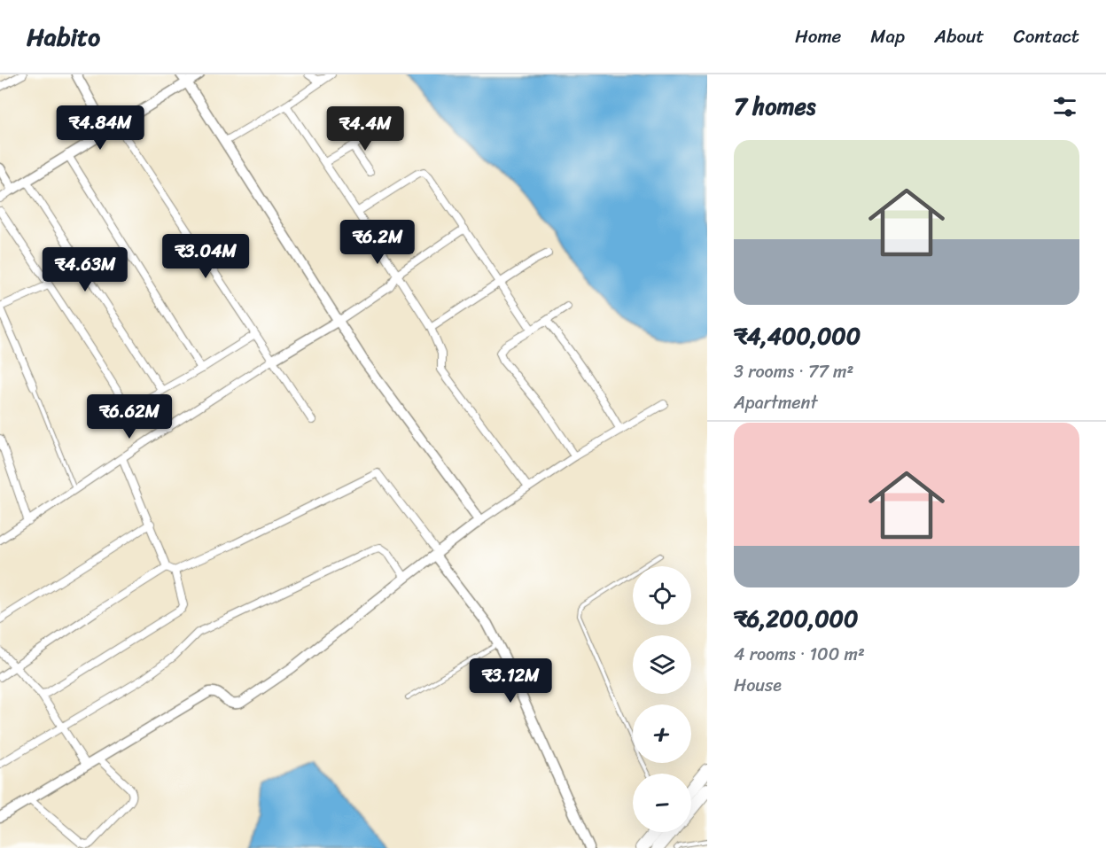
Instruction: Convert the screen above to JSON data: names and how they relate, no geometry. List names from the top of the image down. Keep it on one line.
{"page":{"header":"Habito","nav":["Home","Map","About","Contact"],"heading":"7 homes","price":["₹4.84M","₹4.4M","₹6.2M","₹3.04M","₹4.63M","₹6.62M","₹3.12M"],"list":[{"name":"₹4,400,000","note":"3 rooms · 77 m² · Apartment"},{"name":"₹6,200,000","note":"4 rooms · 100 m² · House"}],"map_buttons":["+","−"]}}
